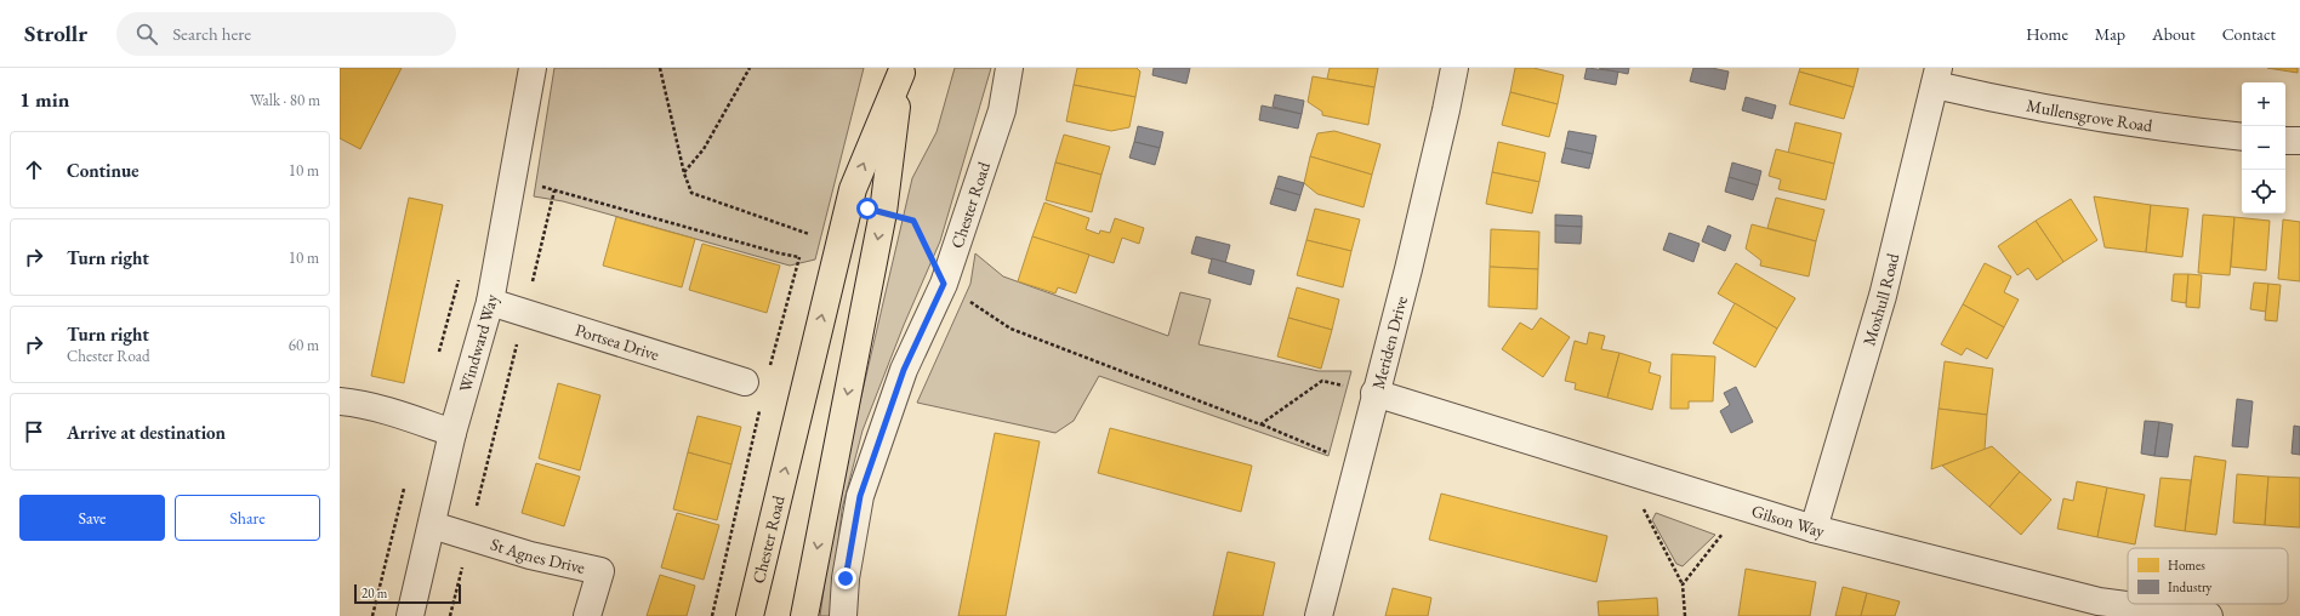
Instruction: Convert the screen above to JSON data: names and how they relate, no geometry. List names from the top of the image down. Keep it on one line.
{"streets":{"main road":["Chester Road"],"street":["Mullensgrove Road","Moxhull Road","Portsea Drive","Meriden Drive","Windward Way","Gilson Way","St Agnes Drive"]},"crossings":[["Mullensgrove Road","Moxhull Road"],["Moxhull Road","Gilson Way"],["Portsea Drive","Windward Way"],["Meriden Drive","Gilson Way"],["Windward Way","St Agnes Drive"]],"legend":["Homes","Industry"],"scale_bar":"20 m","page":{"header":"Strollr","search":"Search here","nav":["Home","Map","About","Contact"],"heading":["1 min","Walk · 80 m"],"map_buttons":["+","−"],"list":[["Continue","10 m"],["Turn right","10 m"],["Turn right","Chester Road","60 m"],"Arrive at destination"],"buttons":["Save","Share"],"scale":"20 m"}}
